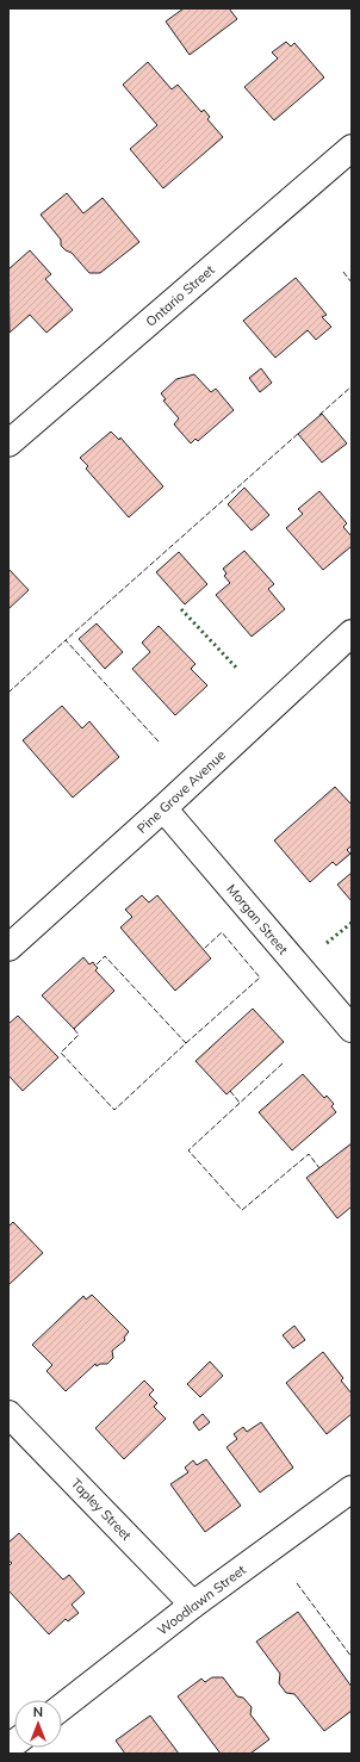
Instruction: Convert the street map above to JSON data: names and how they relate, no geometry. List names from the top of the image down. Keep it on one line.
{"streets":{"street":["Ontario Street","Pine Grove Avenue","Morgan Street","Tapley Street","Woodlawn Street"]},"crossings":[["Pine Grove Avenue","Morgan Street"],["Tapley Street","Woodlawn Street"]],"north":"top"}
